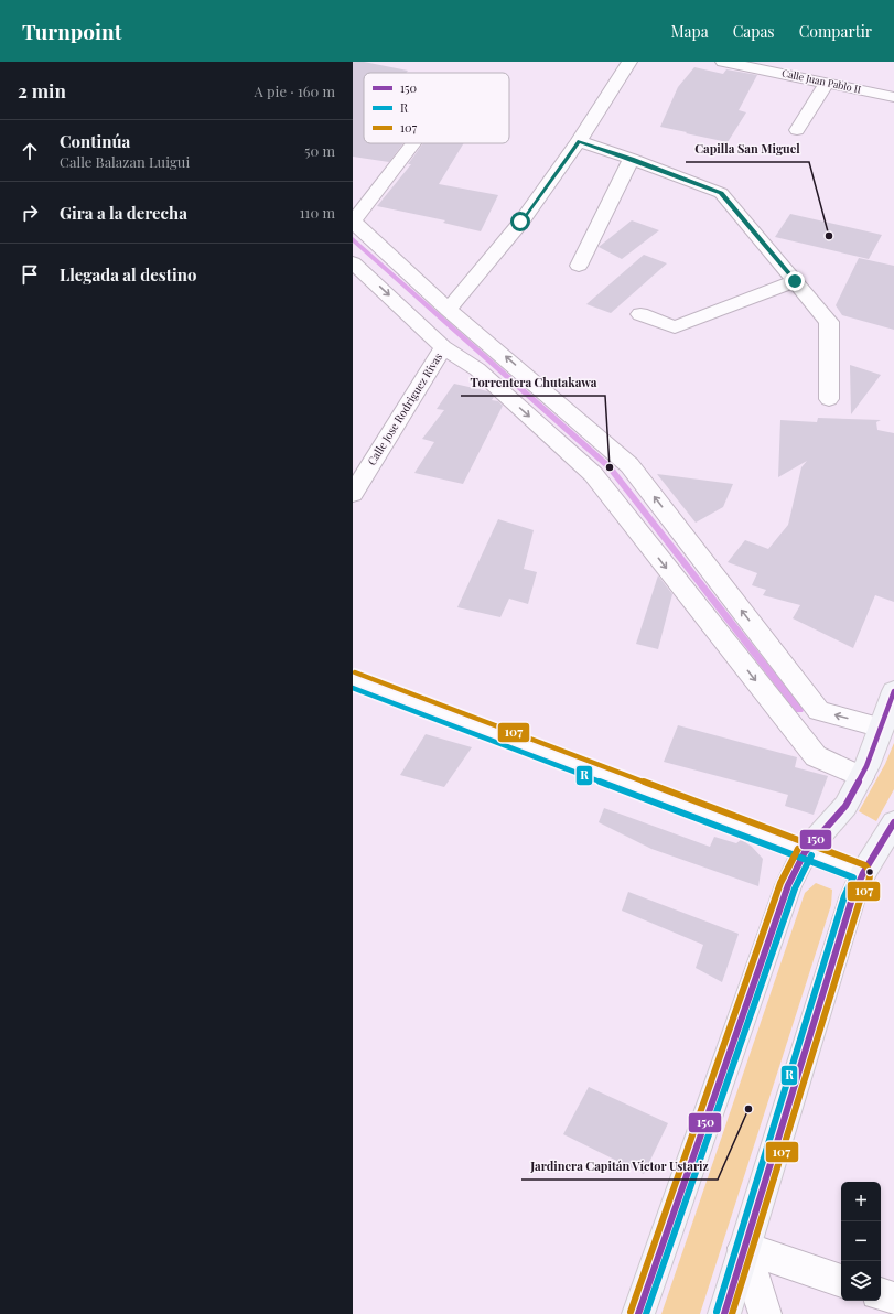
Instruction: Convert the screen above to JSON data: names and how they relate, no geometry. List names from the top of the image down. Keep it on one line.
{"streets":{"street":["Calle Juan Pablo II","Calle Jose Rodriguez Rivas"]},"places":["Capilla San Miguel","Torrentera Chutakawa","Jardinera Capitán Víctor Ustariz"],"lines":["transit line 107","transit line R","transit line 150"],"legend":["150","R","107"],"page":{"header":"Turnpoint","nav":["Mapa","Capas","Compartir"],"heading":["2 min","A pie · 160 m"],"list":[["Continúa","Calle Balazan Luigui","50 m"],["Gira a la derecha","110 m"],"Llegada al destino"],"map_buttons":["+","−"]}}
